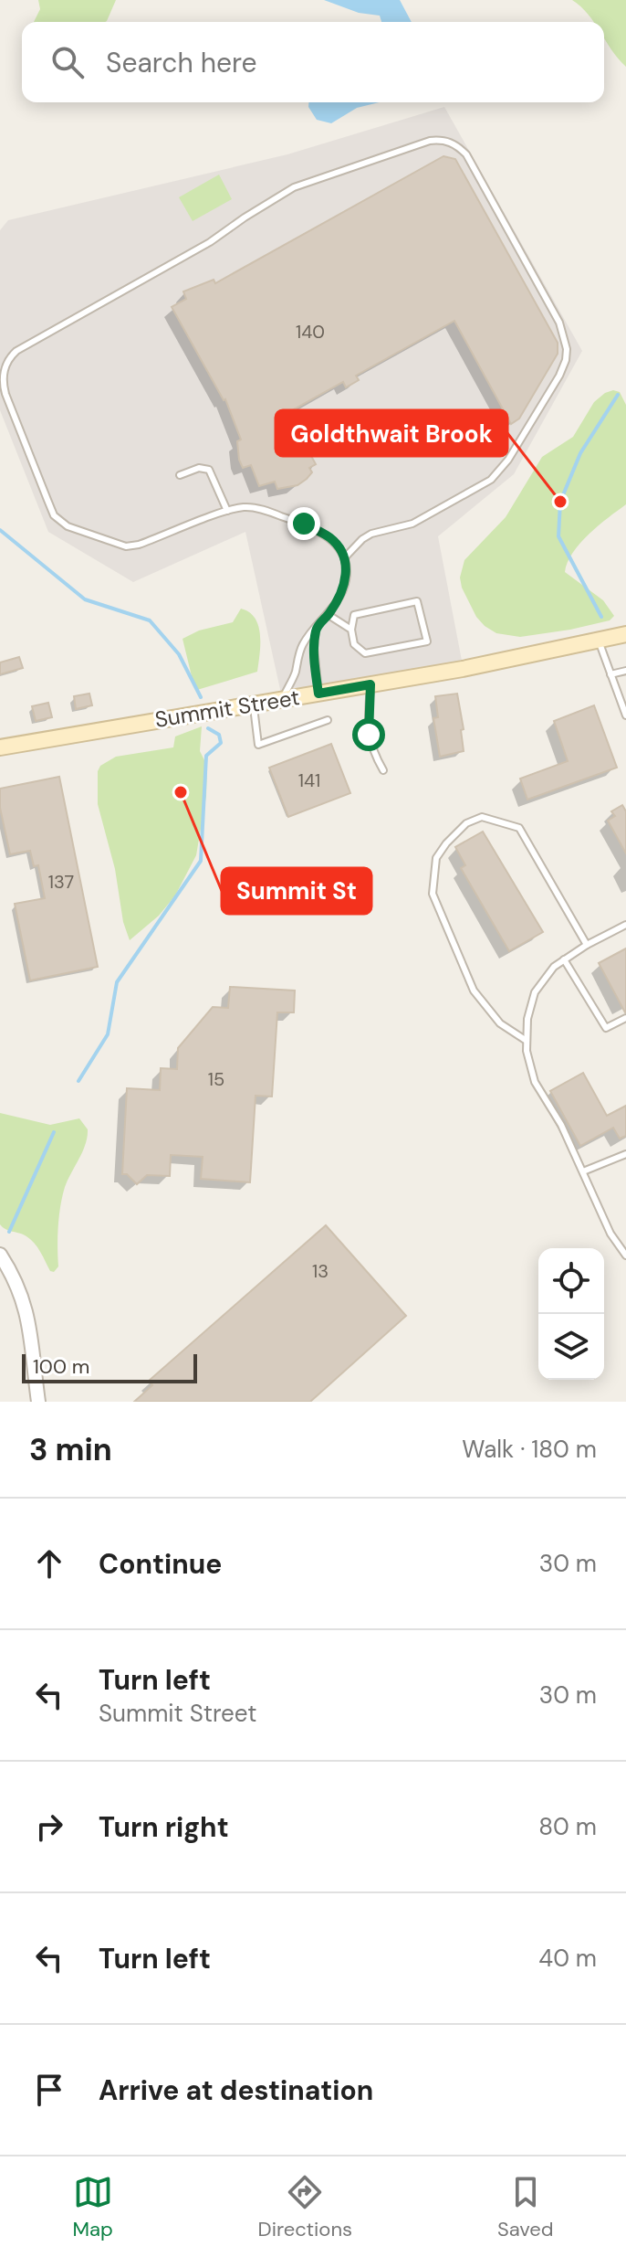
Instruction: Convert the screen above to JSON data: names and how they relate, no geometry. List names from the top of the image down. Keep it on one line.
{"streets":{"main road":["Summit Street"]},"places":["Goldthwait Brook","Summit St"],"house_numbers":["140","141","137","15","13"],"scale_bar":"100 m","page":{"search":"Search here","scale":"100 m","heading":["3 min","Walk · 180 m"],"list":[["Continue","30 m"],["Turn left","Summit Street","30 m"],["Turn right","80 m"],["Turn left","40 m"],"Arrive at destination"],"nav":["Map","Directions","Saved"]}}
